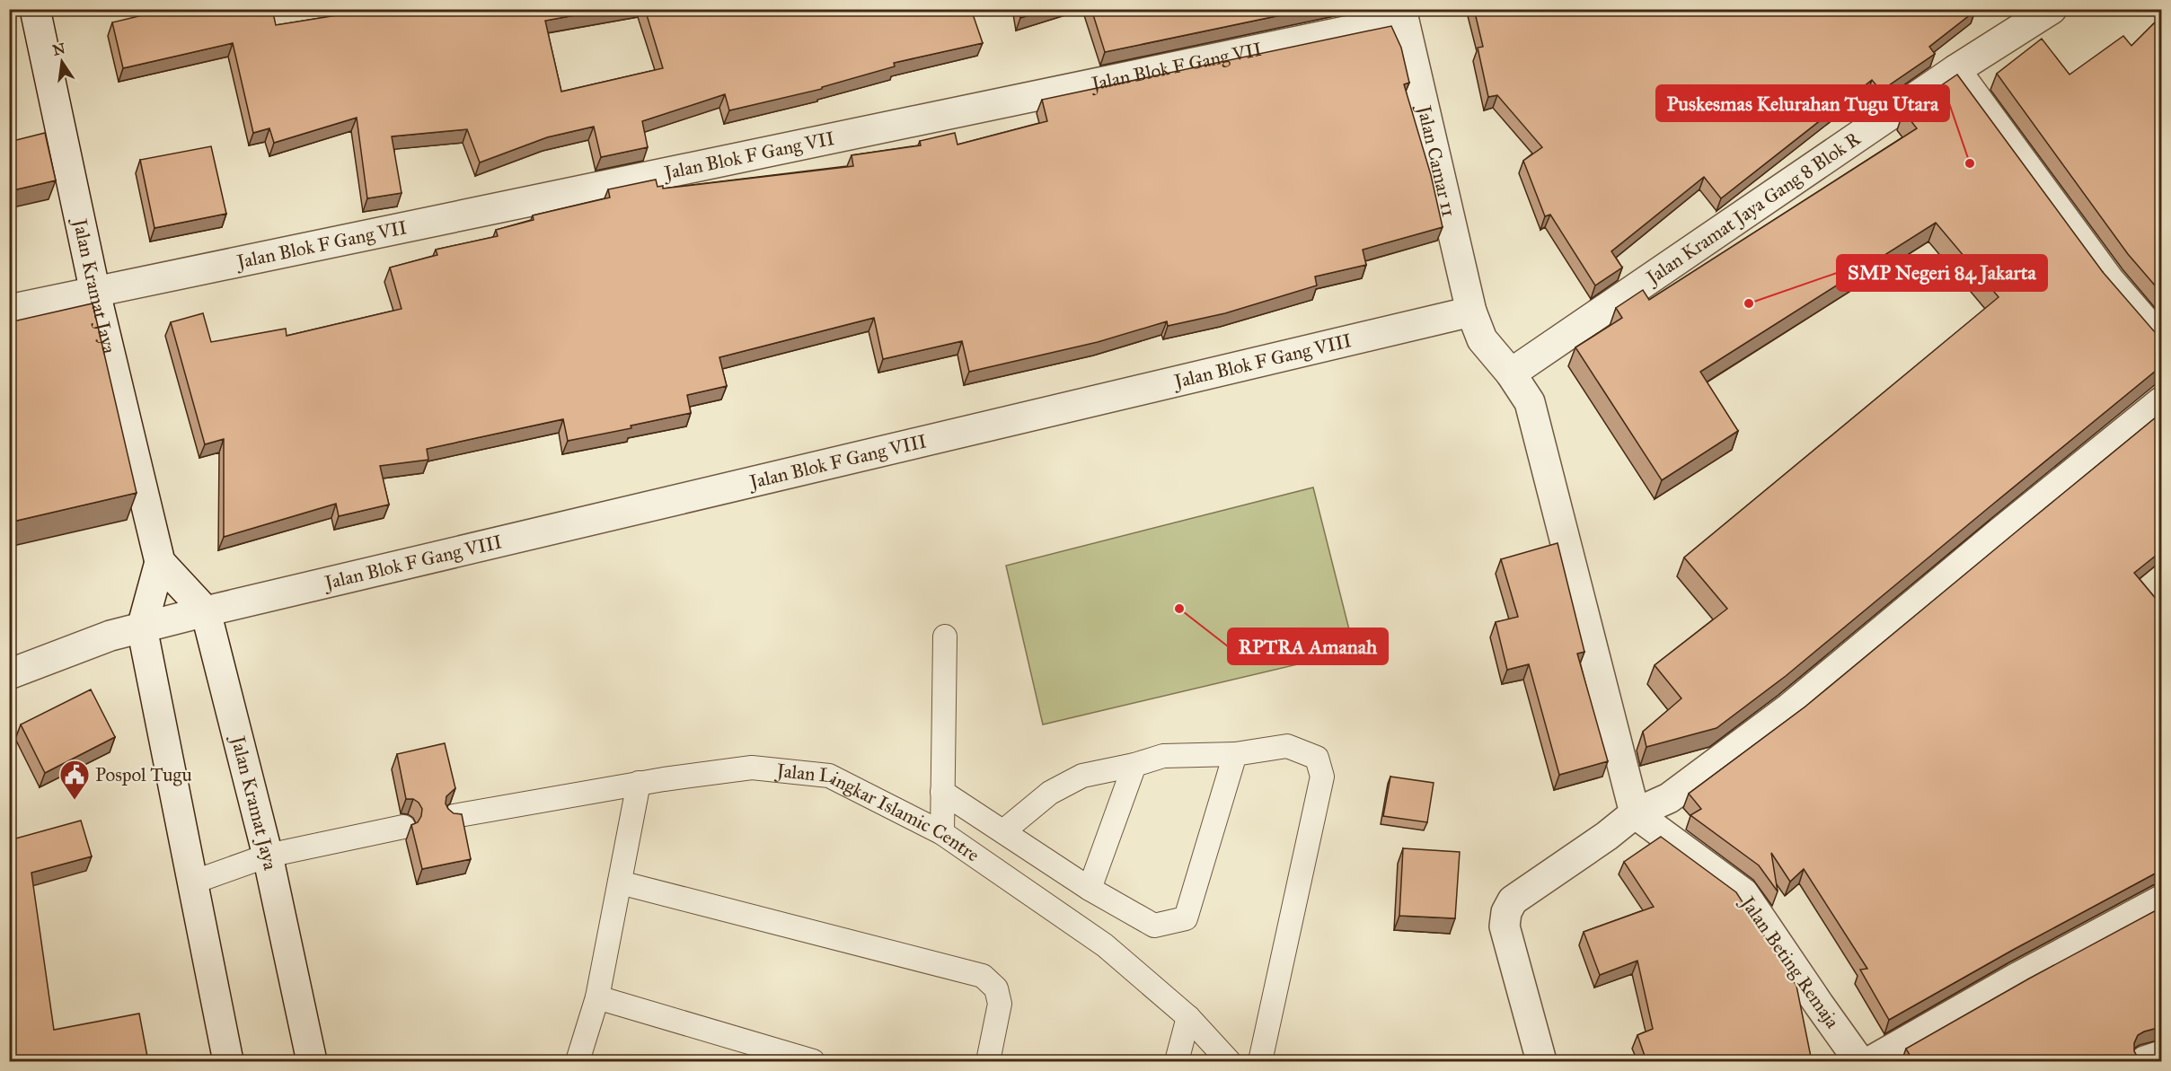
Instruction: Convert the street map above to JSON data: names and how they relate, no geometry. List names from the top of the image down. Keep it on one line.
{"streets":{"street":["Jalan Blok F Gang VII","Jalan Camar 11","Jalan Kramat Jaya Gang 8 Blok R","Jalan Kramat Jaya","Jalan Blok F Gang VIII","Jalan Beting Remaja"],"lane":["Jalan Lingkar Islamic Centre"]},"crossings":[["Jalan Blok F Gang VII","Jalan Camar 11"],["Jalan Blok F Gang VII","Jalan Kramat Jaya"],["Jalan Camar 11","Jalan Kramat Jaya Gang 8 Blok R"],["Jalan Camar 11","Jalan Blok F Gang VIII"],["Jalan Camar 11","Jalan Beting Remaja"],["Jalan Kramat Jaya","Jalan Blok F Gang VIII"]],"places":{"other":["Puskesmas Kelurahan Tugu Utara","SMP Negeri 84 Jakarta","RPTRA Amanah"],"public building":["Pospol Tugu"]},"north":"top"}
